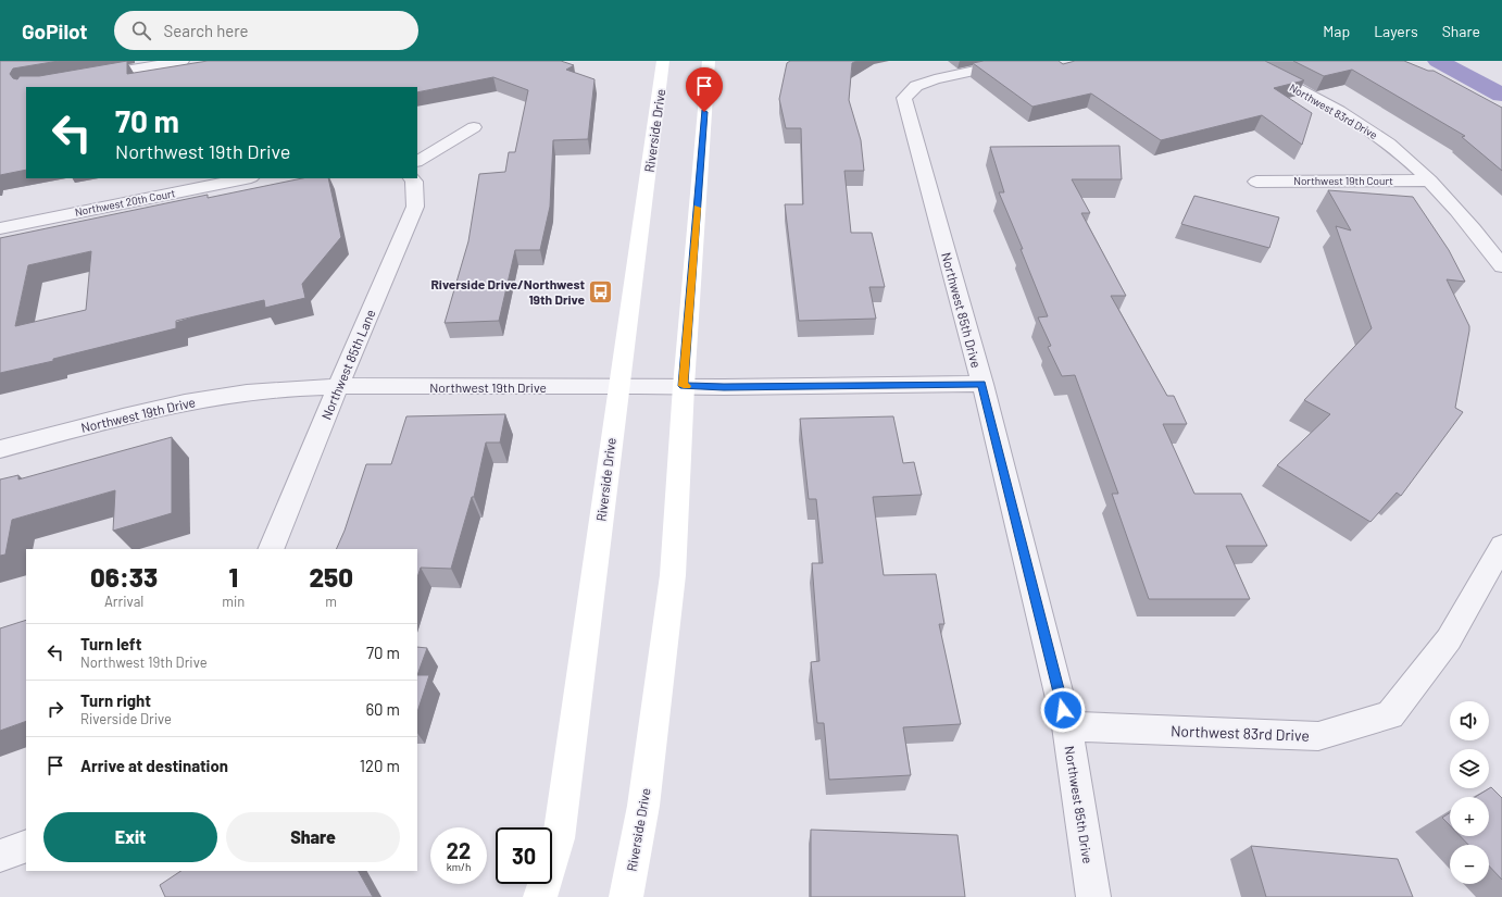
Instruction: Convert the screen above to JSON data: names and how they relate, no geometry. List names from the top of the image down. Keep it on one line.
{"streets":{"street":["Northwest 83rd Drive","Riverside Drive","Northwest 19th Court","Northwest 20th Court","Northwest 85th Drive","Northwest 85th Lane","Northwest 19th Drive"]},"crossings":[["Northwest 83rd Drive","Northwest 19th Court"],["Northwest 83rd Drive","Northwest 85th Drive"],["Riverside Drive","Northwest 19th Drive"],["Northwest 85th Drive","Northwest 19th Drive"],["Northwest 85th Lane","Northwest 19th Drive"]],"places":{"bus stop":["Riverside Drive/Northwest 19th Drive"]},"page":{"header":"GoPilot","search":"Search here","nav":["Map","Layers","Share"],"turn":["70 m","Northwest 19th Drive"],"eta":["06:33","Arrival","1","min","250","m"],"list":[{"name":"Turn left","note":"Northwest 19th Drive","value":"70 m"},{"name":"Turn right","note":"Riverside Drive","value":"60 m"},{"name":"Arrive at destination","value":"120 m"}],"map_buttons":["+","−"],"buttons":["Exit","Share"],"speed":"22 km/h","limit":"30"}}
